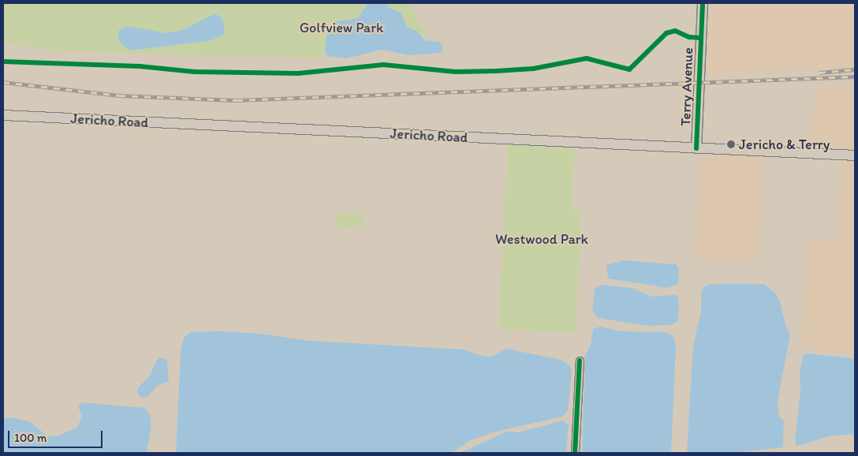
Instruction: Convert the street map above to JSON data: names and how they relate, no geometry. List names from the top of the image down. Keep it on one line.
{"streets":{"main road":["Terry Avenue","Jericho Road"]},"crossings":[["Terry Avenue","Jericho Road"]],"parks":["Golfview Park","Westwood Park"],"places":["Jericho & Terry"],"scale_bar":"100 m"}
